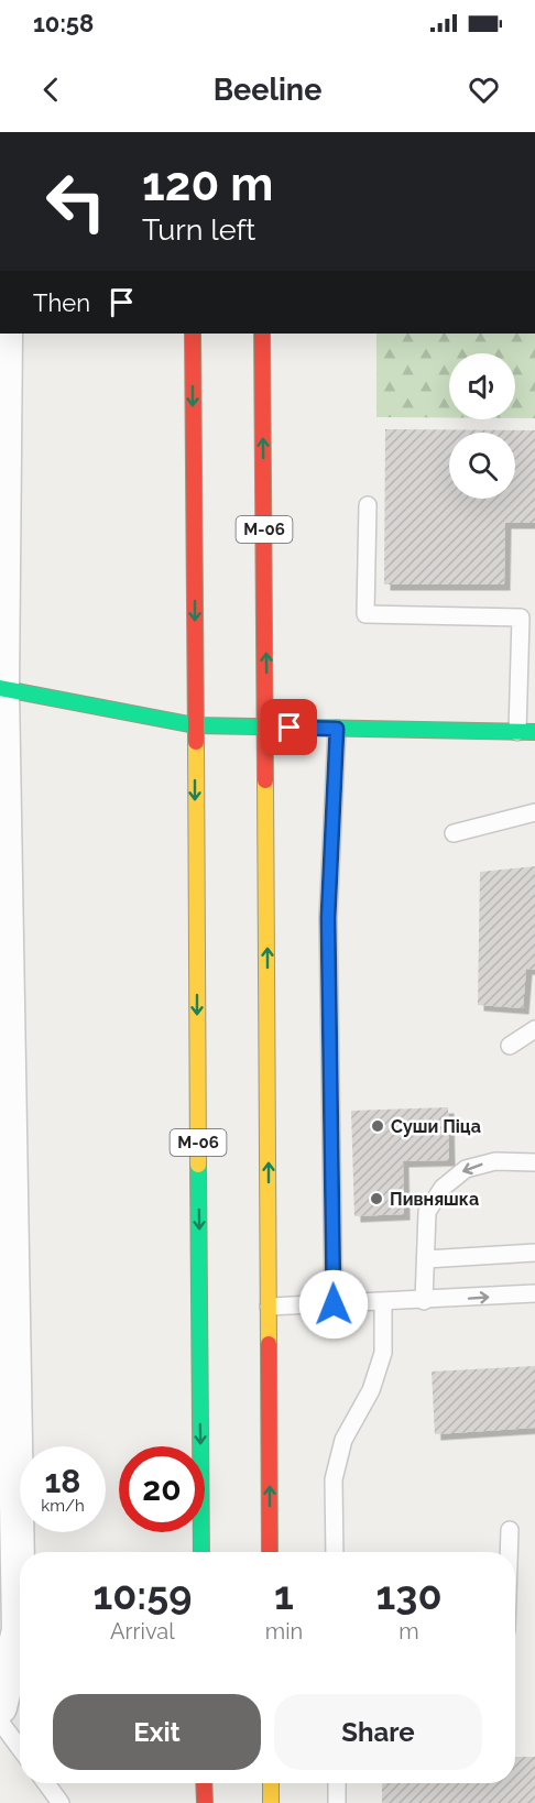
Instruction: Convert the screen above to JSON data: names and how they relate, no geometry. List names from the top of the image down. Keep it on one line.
{"streets":{"main road":["М-06"]},"places":["Суши Піца","Пивняшка"],"page":{"status":"10:58","header":"Beeline","turn":["120 m","Turn left"],"then":"Then","speed":"18 km/h","limit":"20","eta":["10:59","Arrival","1","min","130","m"],"buttons":["Exit","Share"]}}
